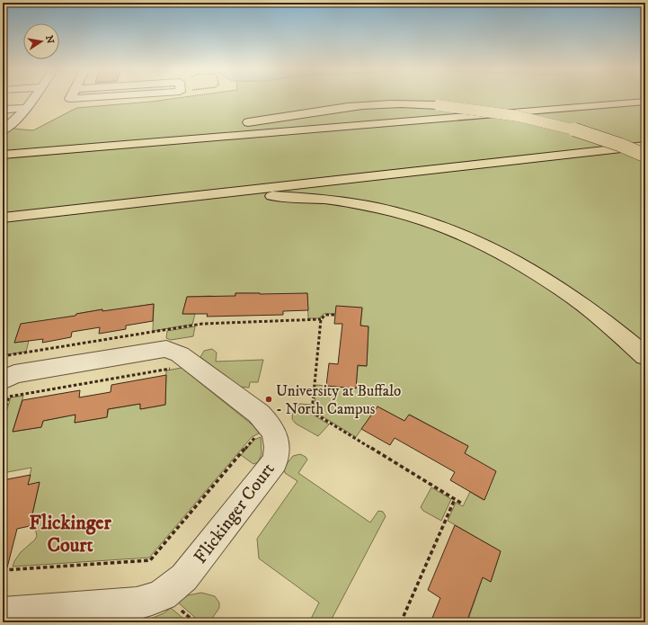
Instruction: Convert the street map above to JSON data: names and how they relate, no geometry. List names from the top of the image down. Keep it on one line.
{"streets":{"street":["Flickinger Court"]},"districts":["Flickinger Court"],"places":["University at Buffalo - North Campus"],"north":"right"}
